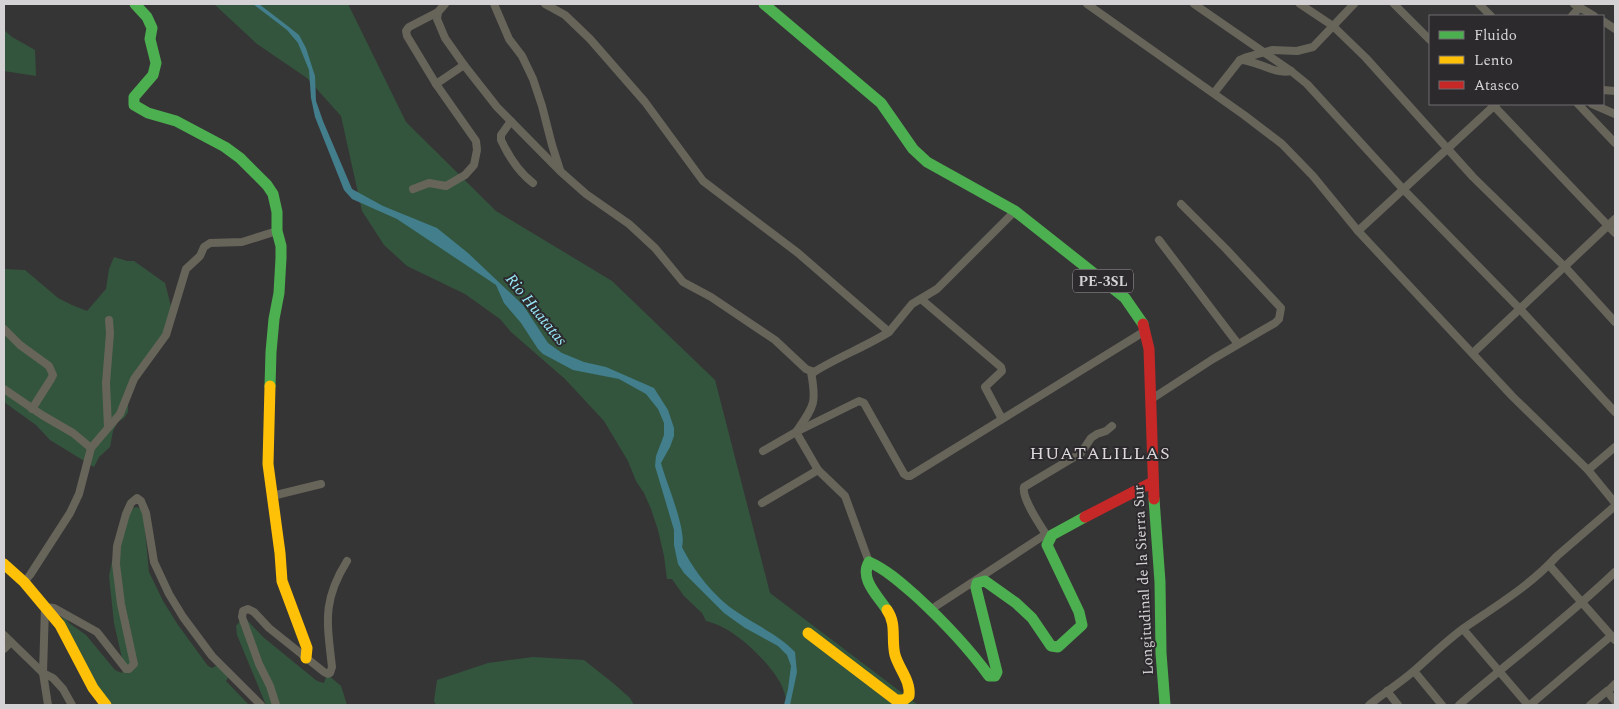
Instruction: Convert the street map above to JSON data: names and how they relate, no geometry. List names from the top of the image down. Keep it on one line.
{"streets":{"street":["PE-3SL","Longitudinal de la Sierra Sur"]},"districts":["HUATALILLAS"],"water":["Rio Huatatas"],"legend":["Fluido","Lento","Atasco"]}
